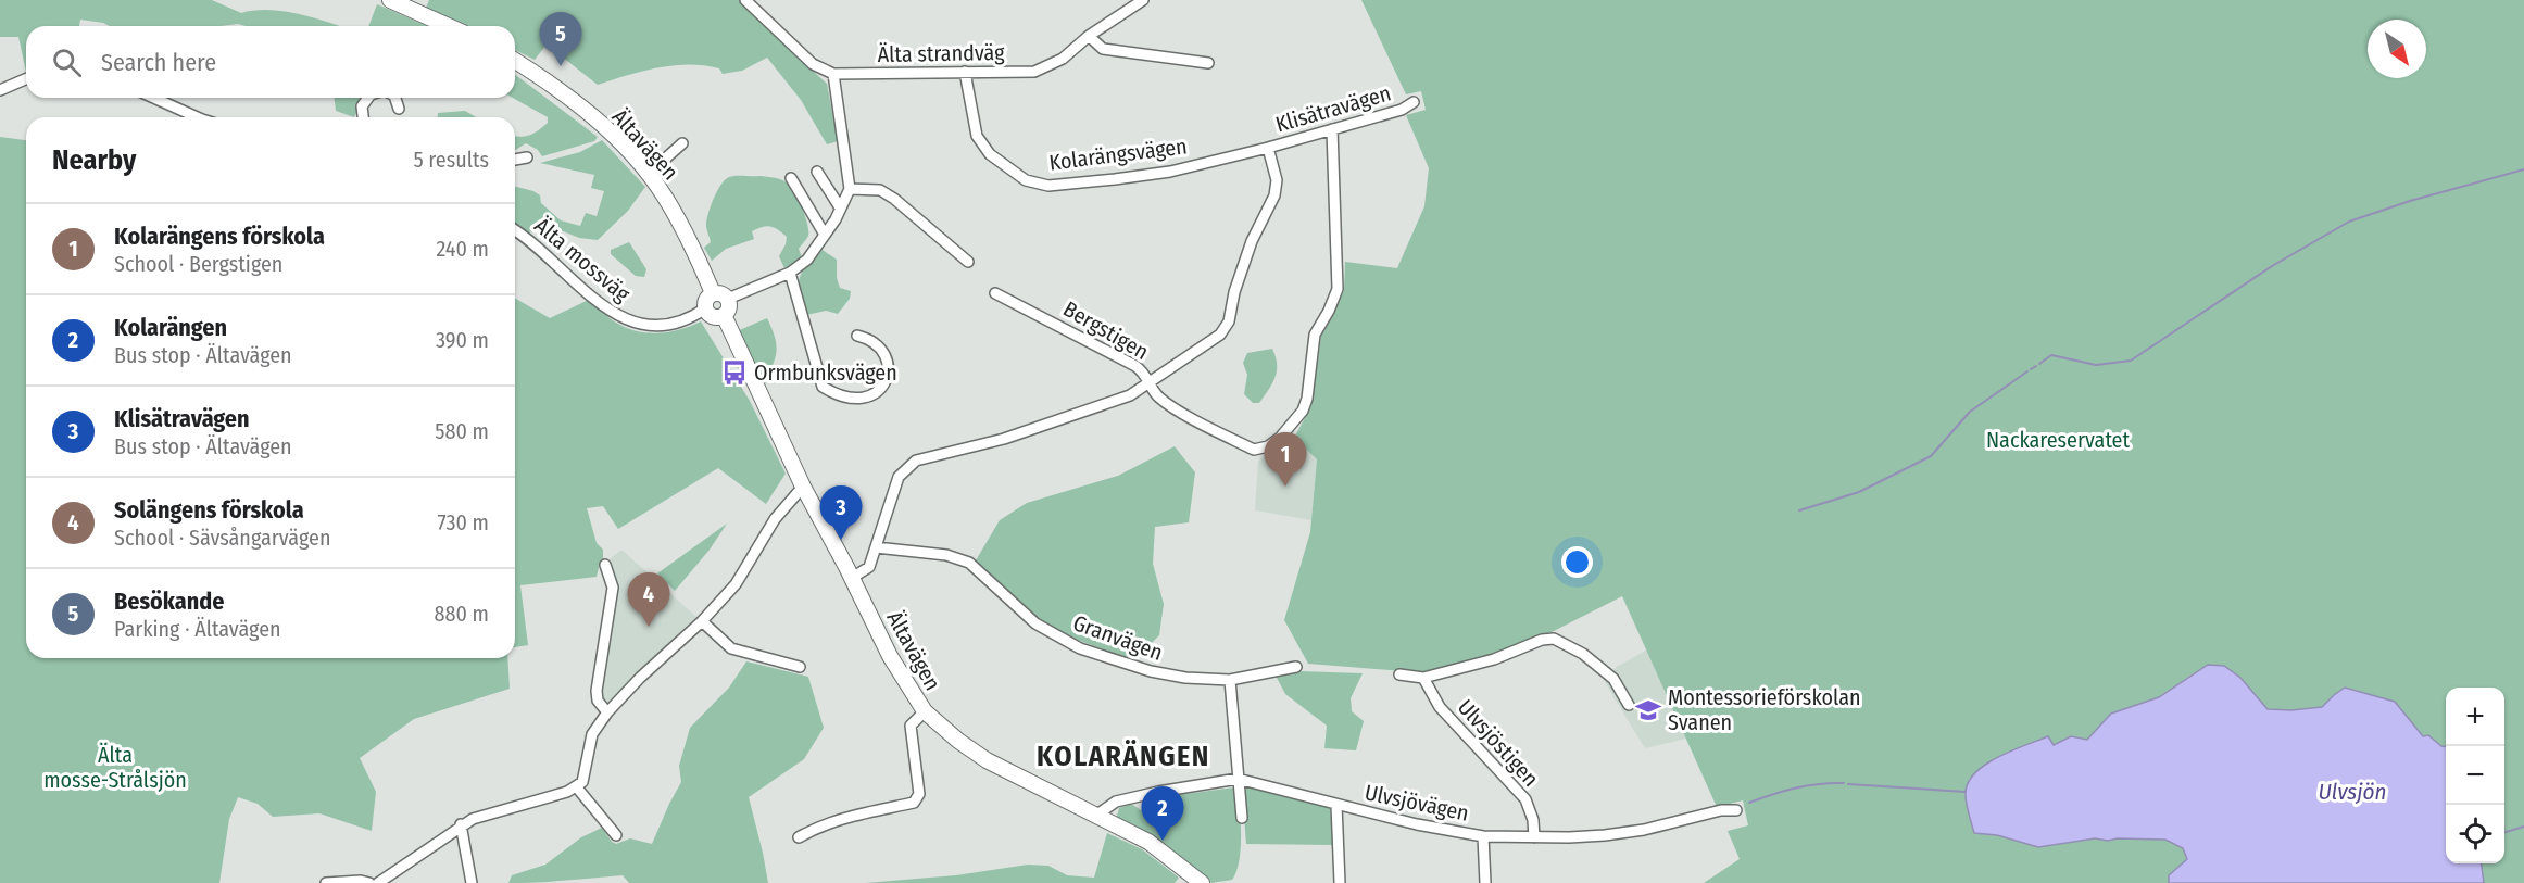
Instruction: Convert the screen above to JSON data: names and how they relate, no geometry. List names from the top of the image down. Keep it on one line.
{"streets":{"main road":["Ältavägen"],"street":["Älta strandväg","Klisätravägen","Kolarängsvägen","Älta mossväg","Bergstigen","Granvägen","Ulvsjöstigen","Ulvsjövägen"]},"crossings":[["Älta strandväg","Kolarängsvägen"],["Klisätravägen","Ältavägen"],["Klisätravägen","Kolarängsvägen"],["Klisätravägen","Bergstigen"],["Klisätravägen","Granvägen"],["Ältavägen","Älta mossväg"],["Ältavägen","Ulvsjövägen"],["Ulvsjöstigen","Ulvsjövägen"]],"districts":["KOLARÄNGEN"],"water":["Ulvsjön"],"parks":["Nackareservatet","Älta mosse-Strålsjön"],"places":{"bus stop":["Ormbunksvägen"],"school or university":["Montessorieförskolan Svanen"]},"north":"bottom right","page":{"pins":["5","1","3","4","2"],"search":"Search here","heading":["Nearby","5 results"],"list":[{"mark":"1","name":"Kolarängens förskola","note":"School · Bergstigen","value":"240 m"},{"mark":"2","name":"Kolarängen","note":"Bus stop · Ältavägen","value":"390 m"},{"mark":"3","name":"Klisätravägen","note":"Bus stop · Ältavägen","value":"580 m"},{"mark":"4","name":"Solängens förskola","note":"School · Sävsångarvägen","value":"730 m"},{"mark":"5","name":"Besökande","note":"Parking · Ältavägen","value":"880 m"}],"map_buttons":["+","−"]}}
